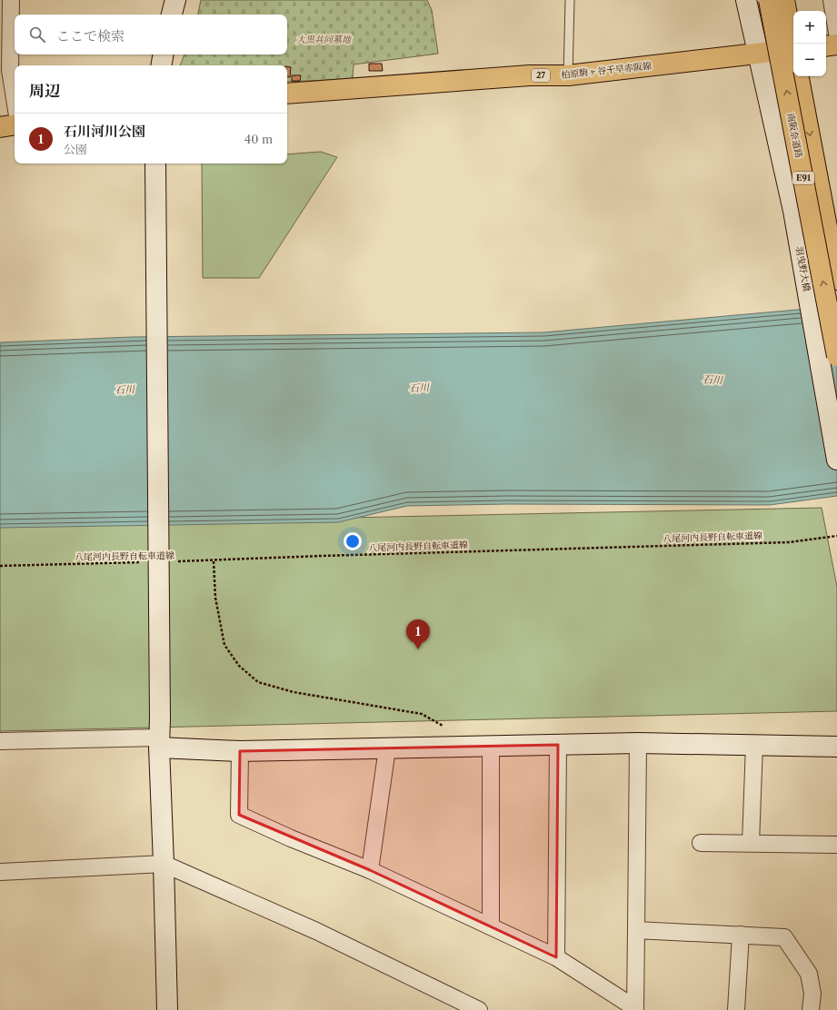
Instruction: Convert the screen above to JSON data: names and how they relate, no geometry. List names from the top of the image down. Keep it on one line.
{"streets":{"main road":["柏原駒ヶ谷千早赤阪線","27","南阪奈道路","E91"],"street":["羽曳野大橋"],"path":["八尾河内長野自転車道線"]},"crossings":[["柏原駒ヶ谷千早赤阪線","羽曳野大橋"]],"water":["石川"],"parks":["大黒共同墓地"],"page":{"map_buttons":["+","−"],"search":"ここで検索","heading":"周辺","list":[{"mark":"1","name":"石川河川公園","note":"公園","value":"40 m"}],"pins":"1"}}
